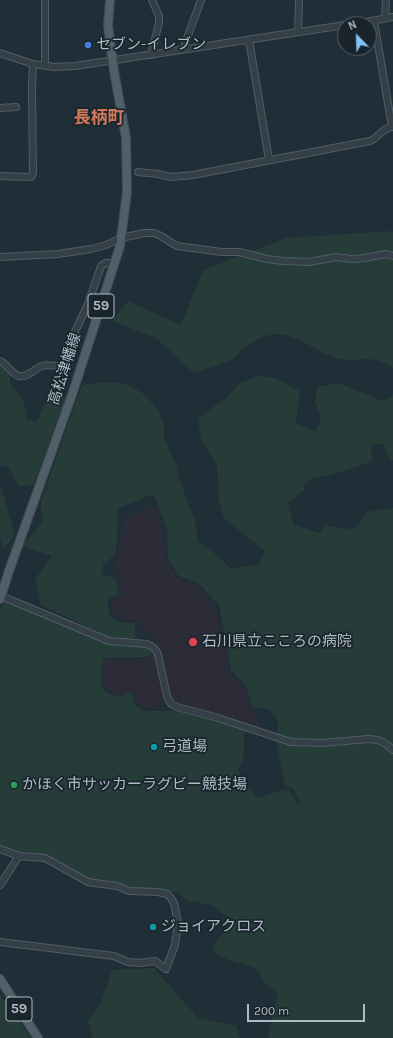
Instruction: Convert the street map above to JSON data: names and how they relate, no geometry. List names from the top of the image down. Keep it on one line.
{"streets":{"main road":["59","高松津幡線"]},"districts":["長柄町"],"places":["セブン-イレブン","石川県立こころの病院","弓道場","かほく市サッカーラグビー競技場","ジョイアクロス"],"scale_bar":"200 m","north":"top left"}
